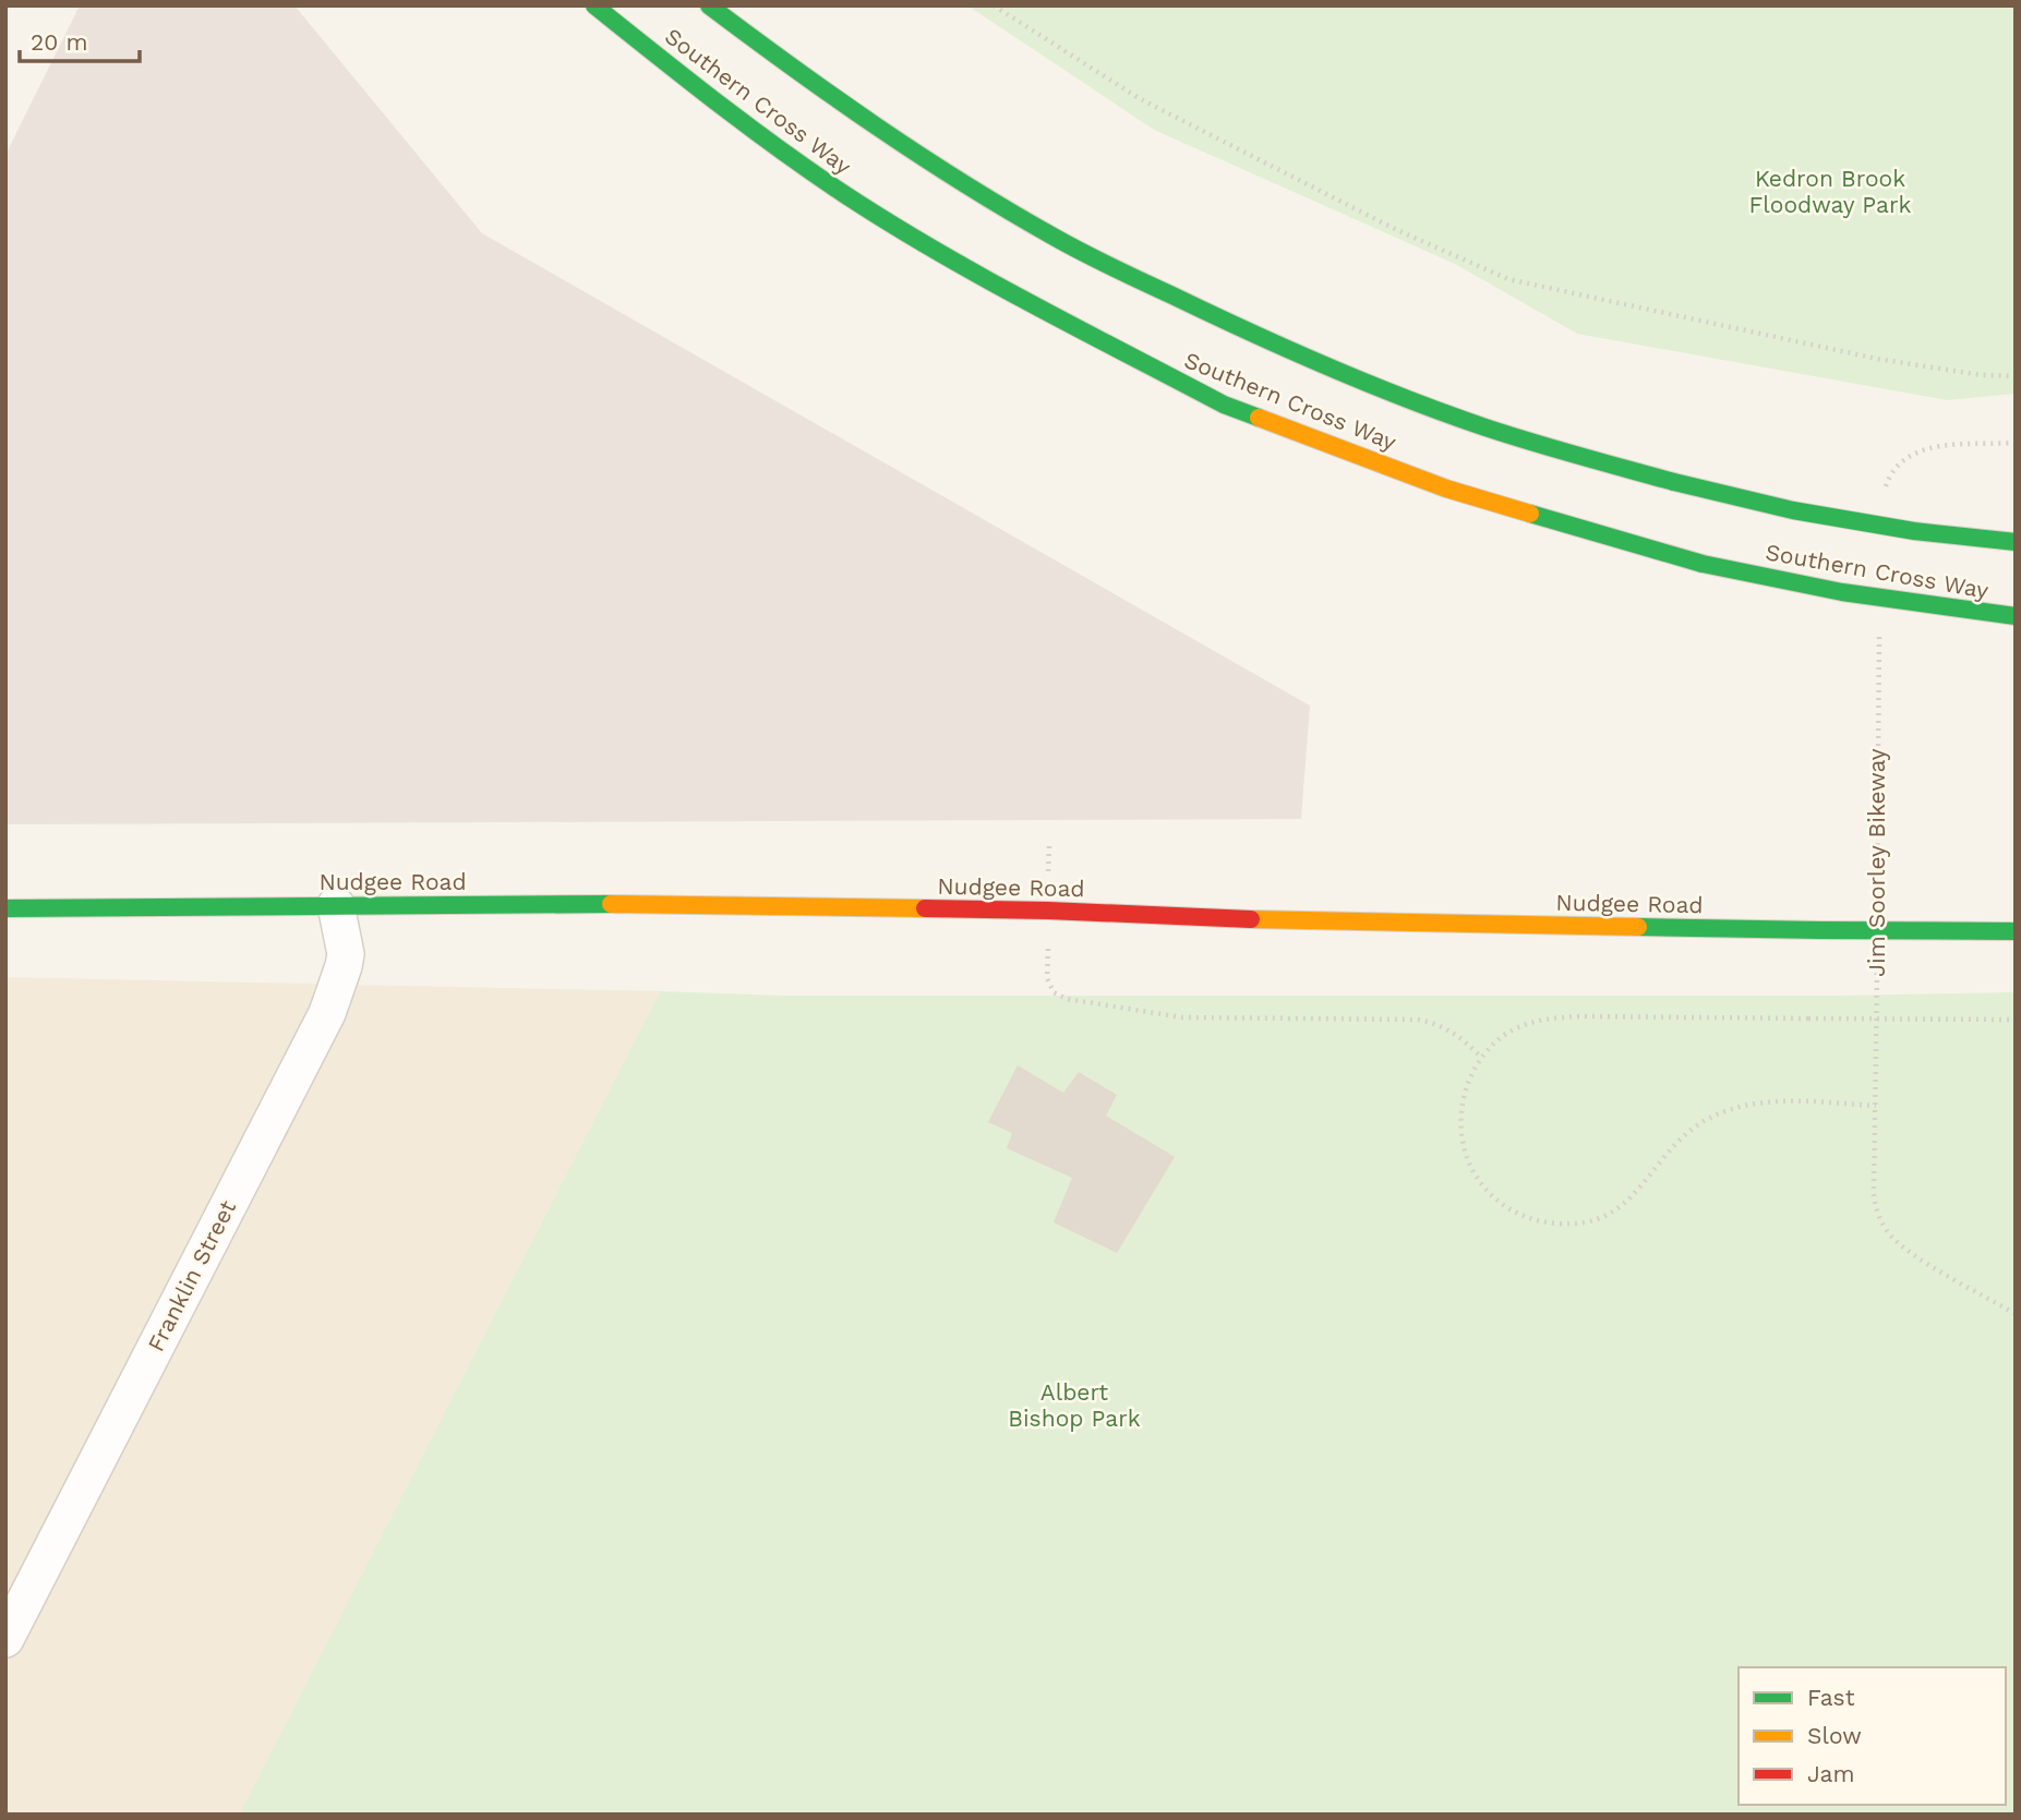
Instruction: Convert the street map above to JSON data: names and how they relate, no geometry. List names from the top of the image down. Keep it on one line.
{"streets":{"main road":["Southern Cross Way","Nudgee Road"],"street":["Franklin Street"],"path":["Jim Soorley Bikeway"]},"crossings":[["Nudgee Road","Franklin Street"]],"parks":["Kedron Brook Floodway Park","Albert Bishop Park"],"legend":["Fast","Slow","Jam"],"scale_bar":"20 m"}
